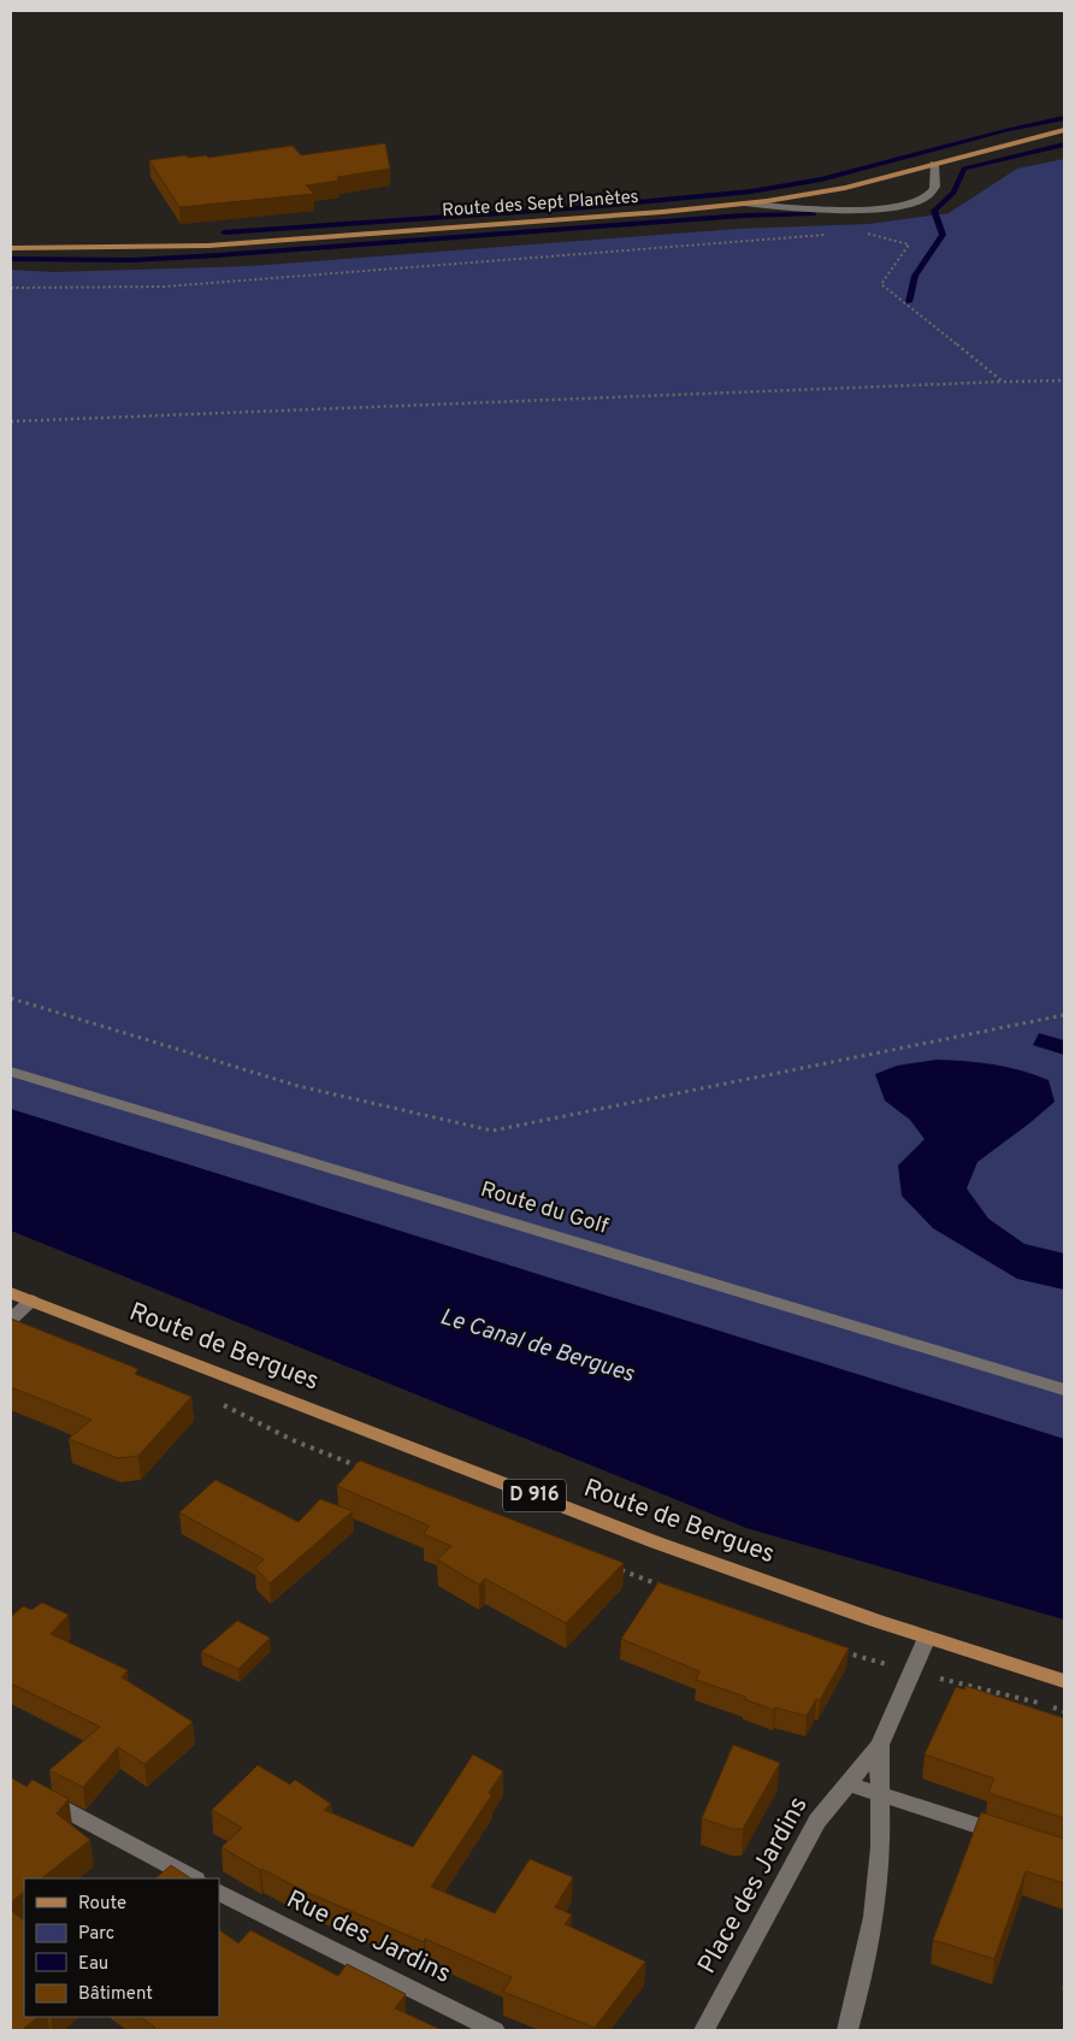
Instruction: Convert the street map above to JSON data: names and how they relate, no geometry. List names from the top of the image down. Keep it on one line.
{"streets":{"main road":["Route des Sept Planètes","Route de Bergues","D 916"],"street":["Route du Golf","Place des Jardins","Rue des Jardins"]},"crossings":[["Route de Bergues","Place des Jardins"]],"water":["Le Canal de Bergues"],"legend":["Route","Parc","Eau","Bâtiment"]}
